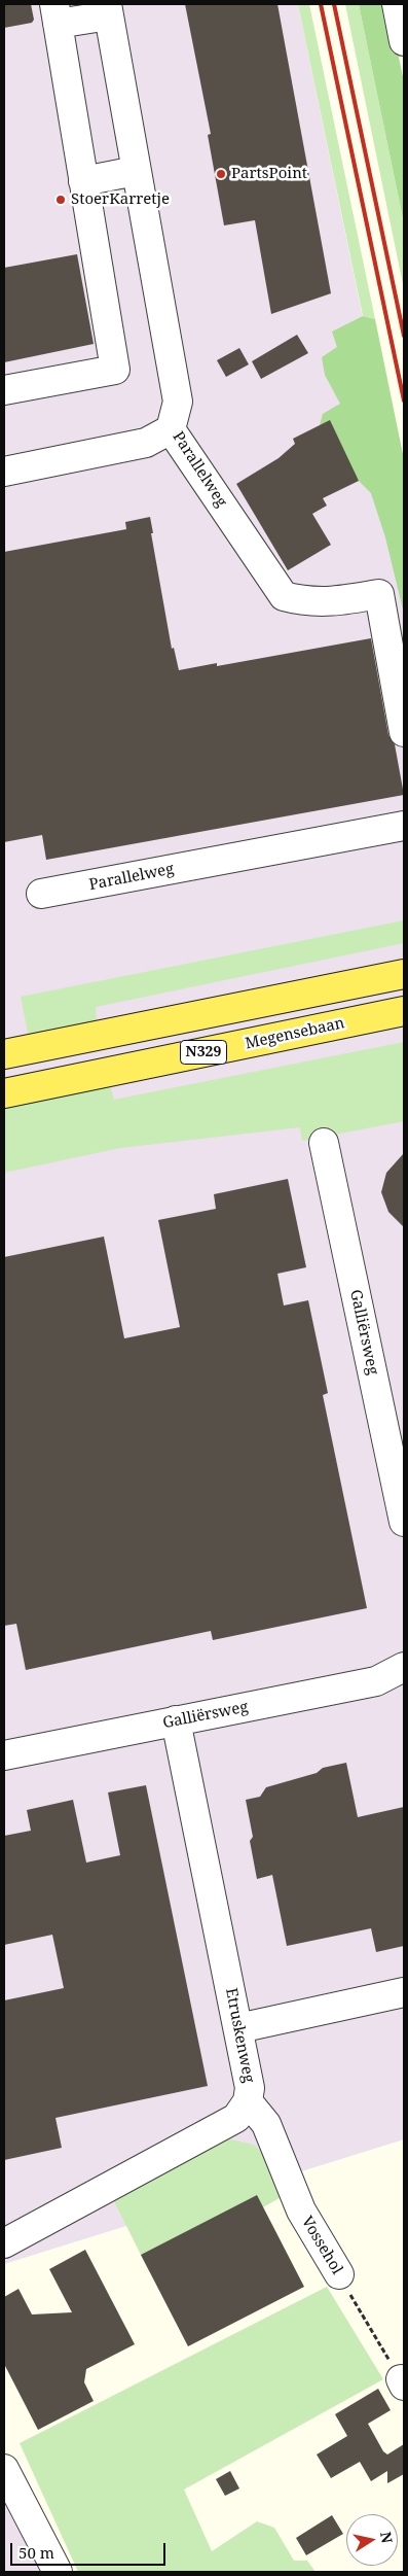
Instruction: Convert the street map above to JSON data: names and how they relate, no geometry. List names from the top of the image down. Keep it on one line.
{"streets":{"main road":["Megensebaan","N329"],"street":["Parallelweg","Galliërsweg","Etruskenweg","Vossehol"]},"crossings":[["Galliërsweg","Etruskenweg"],["Etruskenweg","Vossehol"]],"places":["PartsPoint","StoerKarretje"],"scale_bar":"50 m","north":"right"}
